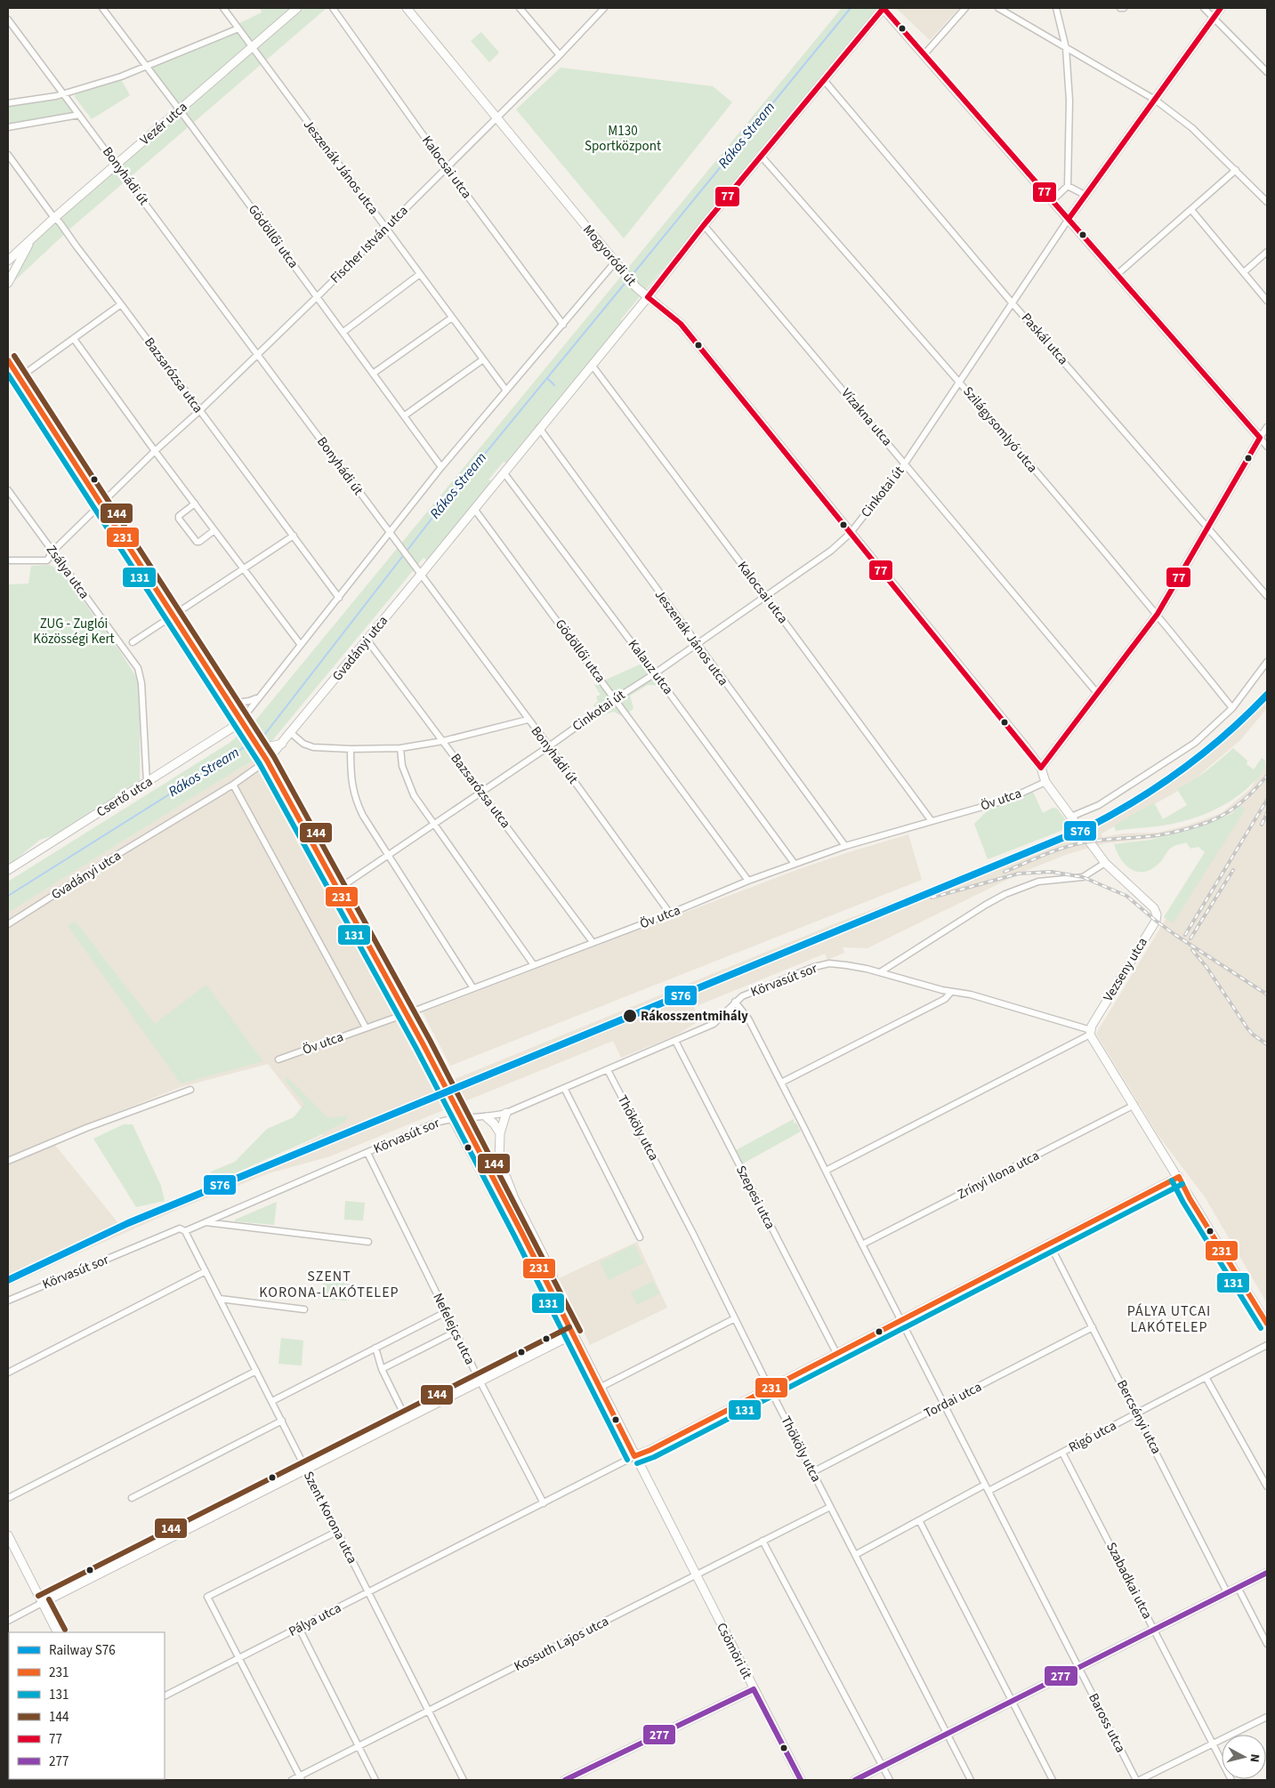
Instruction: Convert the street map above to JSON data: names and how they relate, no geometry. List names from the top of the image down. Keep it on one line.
{"streets":{"street":["Vezér utca","Jeszenák János utca","Kalocsai utca","Bonyhádi út","Gödöllői utca","Fischer István utca","Mogyoródi út","Paskál utca","Bazsarózsa utca","Vízakna utca","Szilágysomlyó utca","Cinkotai út","Zsálya utca","Gvadányi utca","Kalauz utca","Csertő utca","Öv utca","Vezseny utca","Körvasút sor","Thököly utca","Zrínyi Ilona utca","Szepesi utca","Nefelejcs utca","Tordai utca","Bercsényi utca","Rigó utca","Szent Korona utca","Szabadkai utca","Pálya utca","Kossuth Lajos utca","Csömöri út","Baross utca"]},"crossings":[["Vezér utca","Jeszenák János utca"],["Vezér utca","Bonyhádi út"],["Vezér utca","Gödöllői utca"],["Vezér utca","Bazsarózsa utca"],["Jeszenák János utca","Fischer István utca"],["Jeszenák János utca","Cinkotai út"],["Jeszenák János utca","Gvadányi utca"],["Jeszenák János utca","Öv utca"],["Kalocsai utca","Fischer István utca"],["Kalocsai utca","Cinkotai út"],["Kalocsai utca","Gvadányi utca"],["Kalocsai utca","Öv utca"],["Bonyhádi út","Fischer István utca"],["Bonyhádi út","Cinkotai út"],["Bonyhádi út","Gvadányi utca"],["Bonyhádi út","Öv utca"],["Gödöllői utca","Fischer István utca"],["Gödöllői utca","Cinkotai út"],["Gödöllői utca","Gvadányi utca"],["Gödöllői utca","Öv utca"],["Fischer István utca","Mogyoródi út"],["Fischer István utca","Bazsarózsa utca"],["Fischer István utca","Zsálya utca"],["Fischer István utca","Csömöri út"],["Mogyoródi út","Cinkotai út"],["Mogyoródi út","Gvadányi utca"],["Mogyoródi út","Öv utca"],["Mogyoródi út","Vezseny utca"],["Paskál utca","Cinkotai út"],["Paskál utca","Gvadányi utca"],["Bazsarózsa utca","Cinkotai út"],["Bazsarózsa utca","Gvadányi utca"],["Bazsarózsa utca","Öv utca"],["Vízakna utca","Cinkotai út"],["Vízakna utca","Gvadányi utca"],["Szilágysomlyó utca","Cinkotai út"],["Szilágysomlyó utca","Gvadányi utca"],["Cinkotai út","Kalauz utca"],["Zsálya utca","Csertő utca"],["Gvadányi utca","Kalauz utca"],["Gvadányi utca","Csömöri út"],["Kalauz utca","Öv utca"],["Csertő utca","Csömöri út"],["Vezseny utca","Körvasút sor"],["Körvasút sor","Thököly utca"],["Körvasút sor","Szepesi utca"],["Körvasút sor","Nefelejcs utca"],["Körvasút sor","Szent Korona utca"],["Körvasút sor","Baross utca"],["Thököly utca","Tordai utca"],["Thököly utca","Pálya utca"],["Thököly utca","Kossuth Lajos utca"],["Zrínyi Ilona utca","Baross utca"],["Szepesi utca","Pálya utca"],["Nefelejcs utca","Pálya utca"],["Tordai utca","Bercsényi utca"],["Tordai utca","Baross utca"],["Bercsényi utca","Rigó utca"],["Bercsényi utca","Pálya utca"],["Rigó utca","Szabadkai utca"],["Rigó utca","Baross utca"],["Szent Korona utca","Pálya utca"],["Szent Korona utca","Kossuth Lajos utca"],["Pálya utca","Csömöri út"],["Pálya utca","Baross utca"],["Kossuth Lajos utca","Csömöri út"]],"districts":["SZENT KORONA-LAKÓTELEP","PÁLYA UTCAI LAKÓTELEP"],"water":["Rákos Stream"],"parks":["M130 Sportközpont","ZUG - Zuglói Közösségi Kert"],"places":["Rákosszentmihály"],"lines":["transit line 77","transit line 144","transit line 231","transit line 131","rail line S76","transit line 277"],"legend":["Railway S76","231","131","144","77","277"],"north":"right"}
